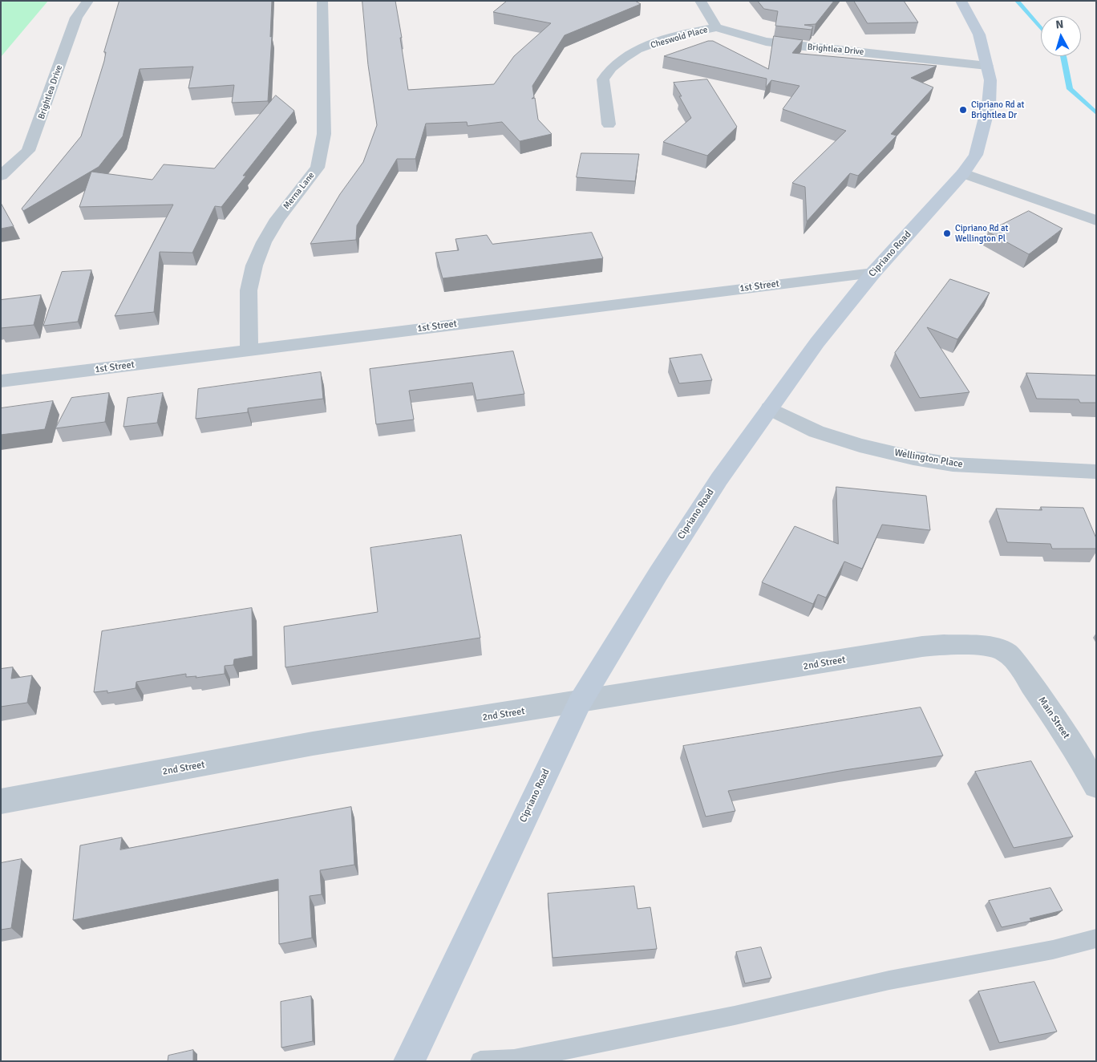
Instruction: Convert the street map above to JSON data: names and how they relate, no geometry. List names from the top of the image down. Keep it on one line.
{"streets":{"street":["Cheswold Place","Brightlea Drive","Merna Lane","Cipriano Road","1st Street","Wellington Place","2nd Street","Main Street"]},"crossings":[["Cheswold Place","Brightlea Drive"],["Brightlea Drive","Cipriano Road"],["Merna Lane","1st Street"],["Cipriano Road","1st Street"],["Cipriano Road","Wellington Place"],["Cipriano Road","2nd Street"],["2nd Street","Main Street"]],"places":["Cipriano Rd at Brightlea Dr","Cipriano Rd at Wellington Pl"],"north":"top"}
